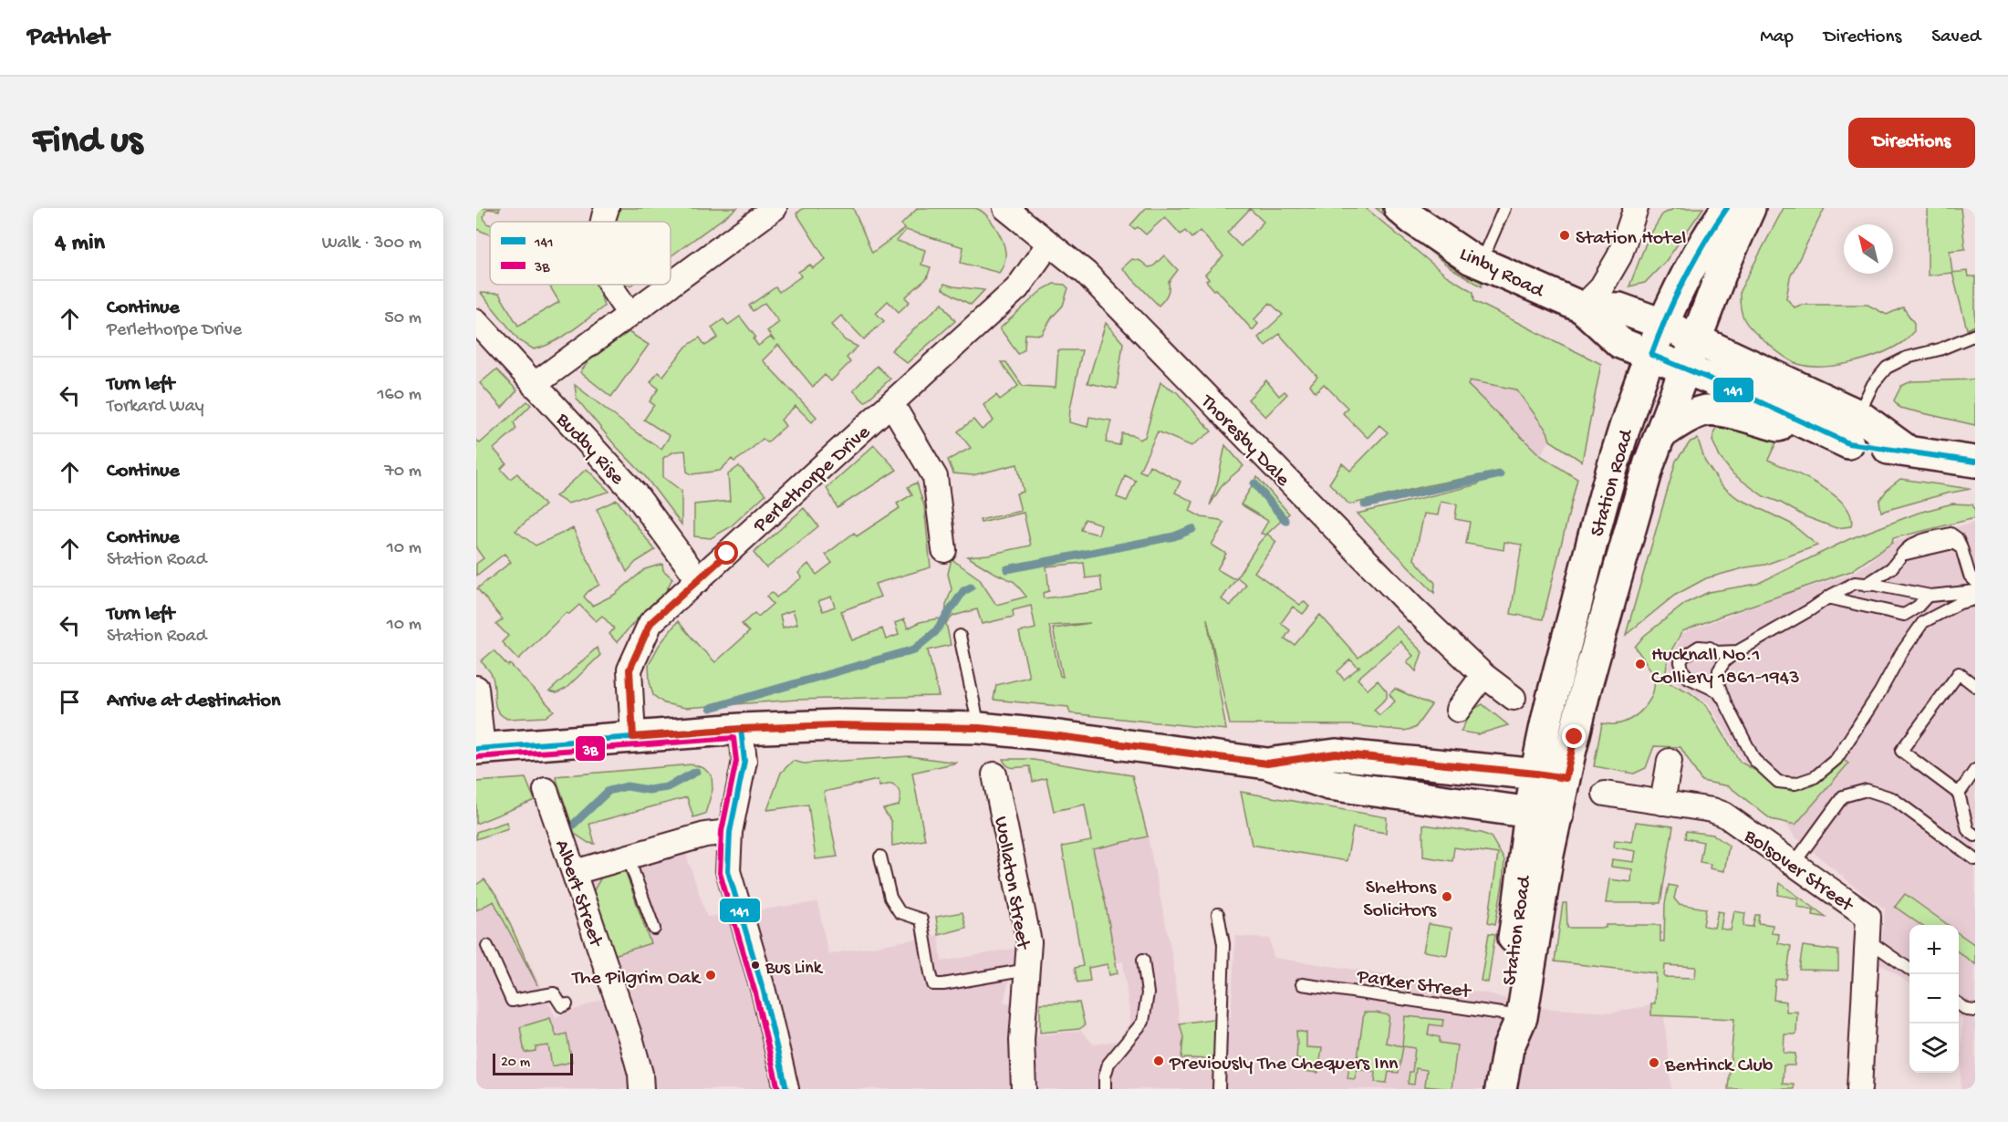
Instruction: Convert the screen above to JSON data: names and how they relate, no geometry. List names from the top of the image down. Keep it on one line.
{"streets":{"street":["Linby Road","Thoresby Dale","Budby Rise","Perlethorpe Drive","Station Road","Bolsover Street","Wollaton Street","Albert Street"],"lane":["Parker Street"]},"crossings":[["Linby Road","Station Road"],["Thoresby Dale","Perlethorpe Drive"],["Budby Rise","Perlethorpe Drive"],["Station Road","Parker Street"]],"places":["Station Hotel","Hucknall No.1 Colliery 1861-1943","Sheltons Solicitors","Bus Link","The Pilgrim Oak","Previously The Chequers Inn","Bentinck Club"],"lines":["transit line 141","transit line 3B"],"legend":["141","3B"],"scale_bar":"20 m","north":"top left","page":{"header":"Pathlet","nav":["Map","Directions","Saved"],"buttons":"Directions","title":"Find us","heading":["4 min","Walk · 300 m"],"list":[["Continue","Perlethorpe Drive","50 m"],["Turn left","Torkard Way","160 m"],["Continue","70 m"],["Continue","Station Road","10 m"],["Turn left","Station Road","10 m"],"Arrive at destination"],"map_buttons":["+","−"],"scale":"20 m"}}
